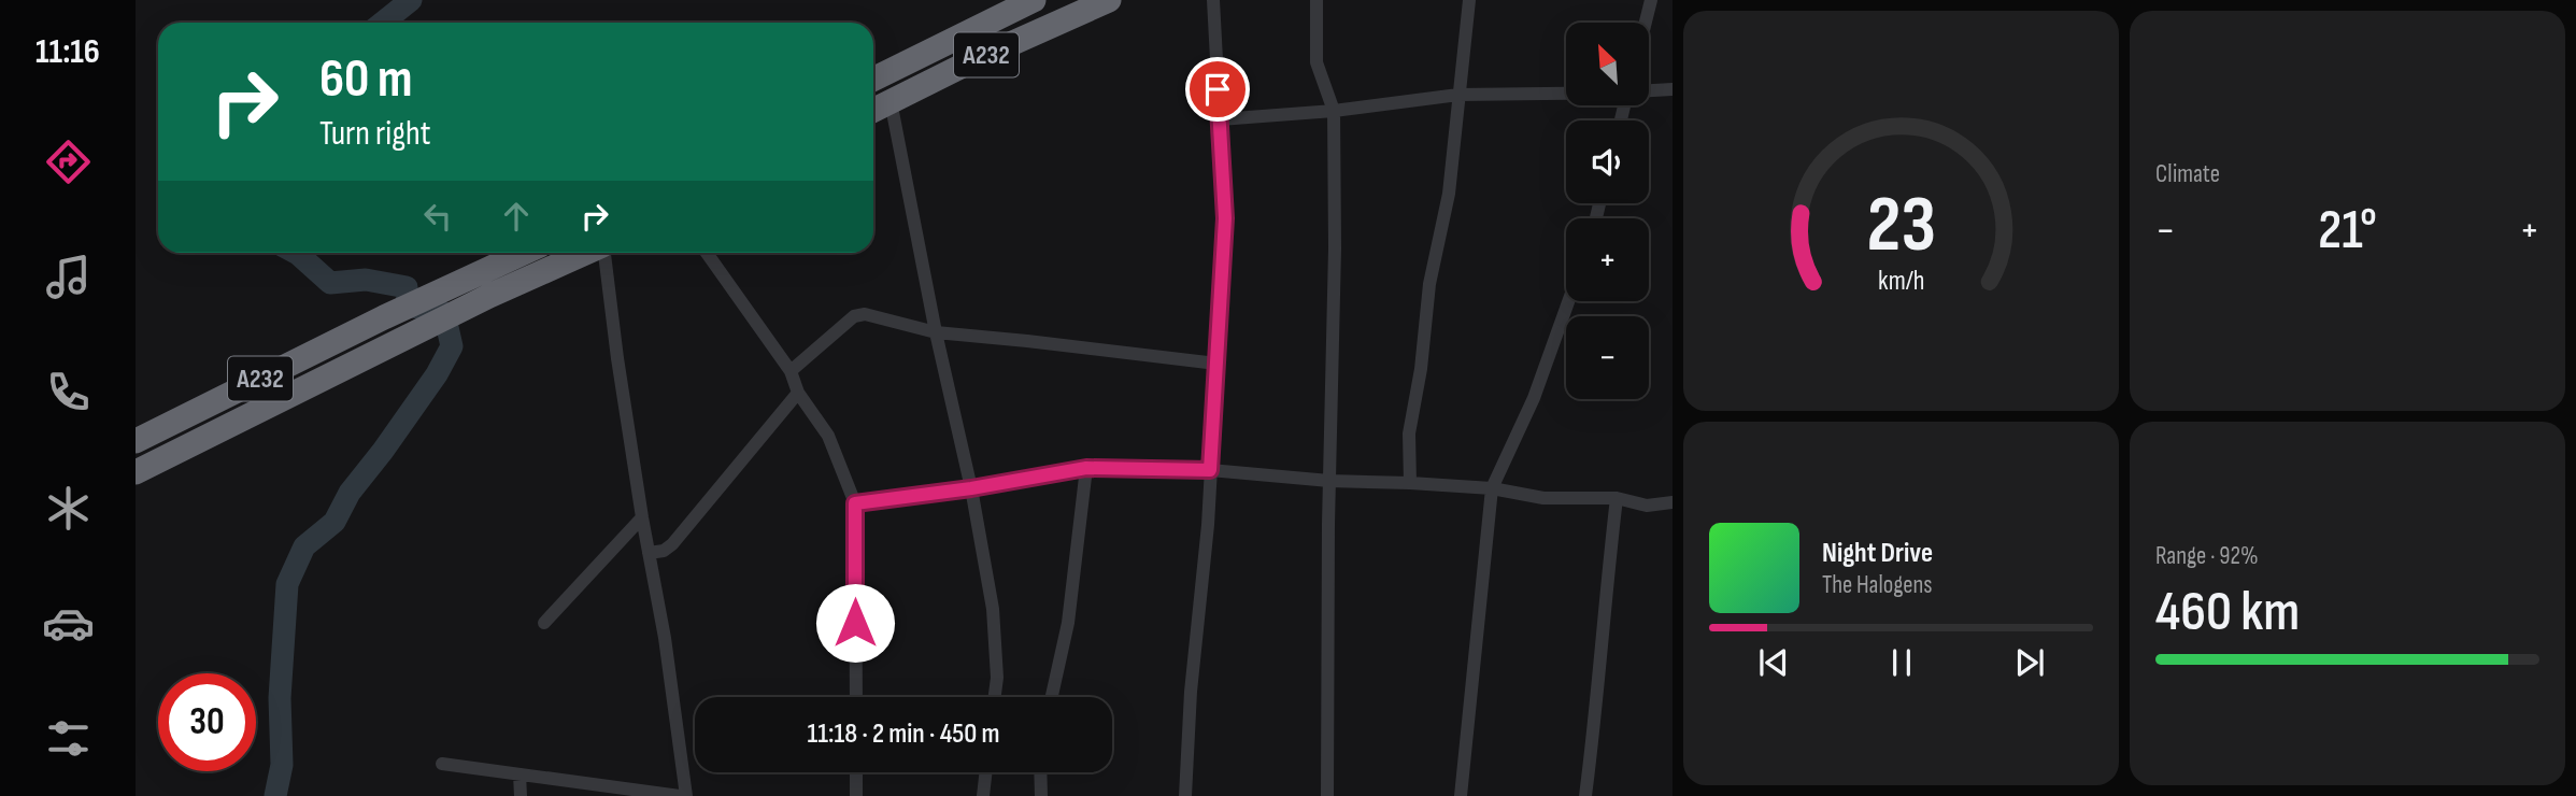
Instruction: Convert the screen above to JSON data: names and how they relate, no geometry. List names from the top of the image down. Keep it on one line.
{"streets":{"highway":["A232"]},"north":"top left","page":{"tabs":"11:16","tile":["Climate",["Range · 92%","460 km"]],"map_buttons":["+","−"],"turn":["60 m","Turn right"],"heat":["−","21°","+"],"song":["Night Drive","The Halogens"],"limit":"30","trip":"11:18 · 2 min · 450 m","gauge":["23","km/h"]}}
